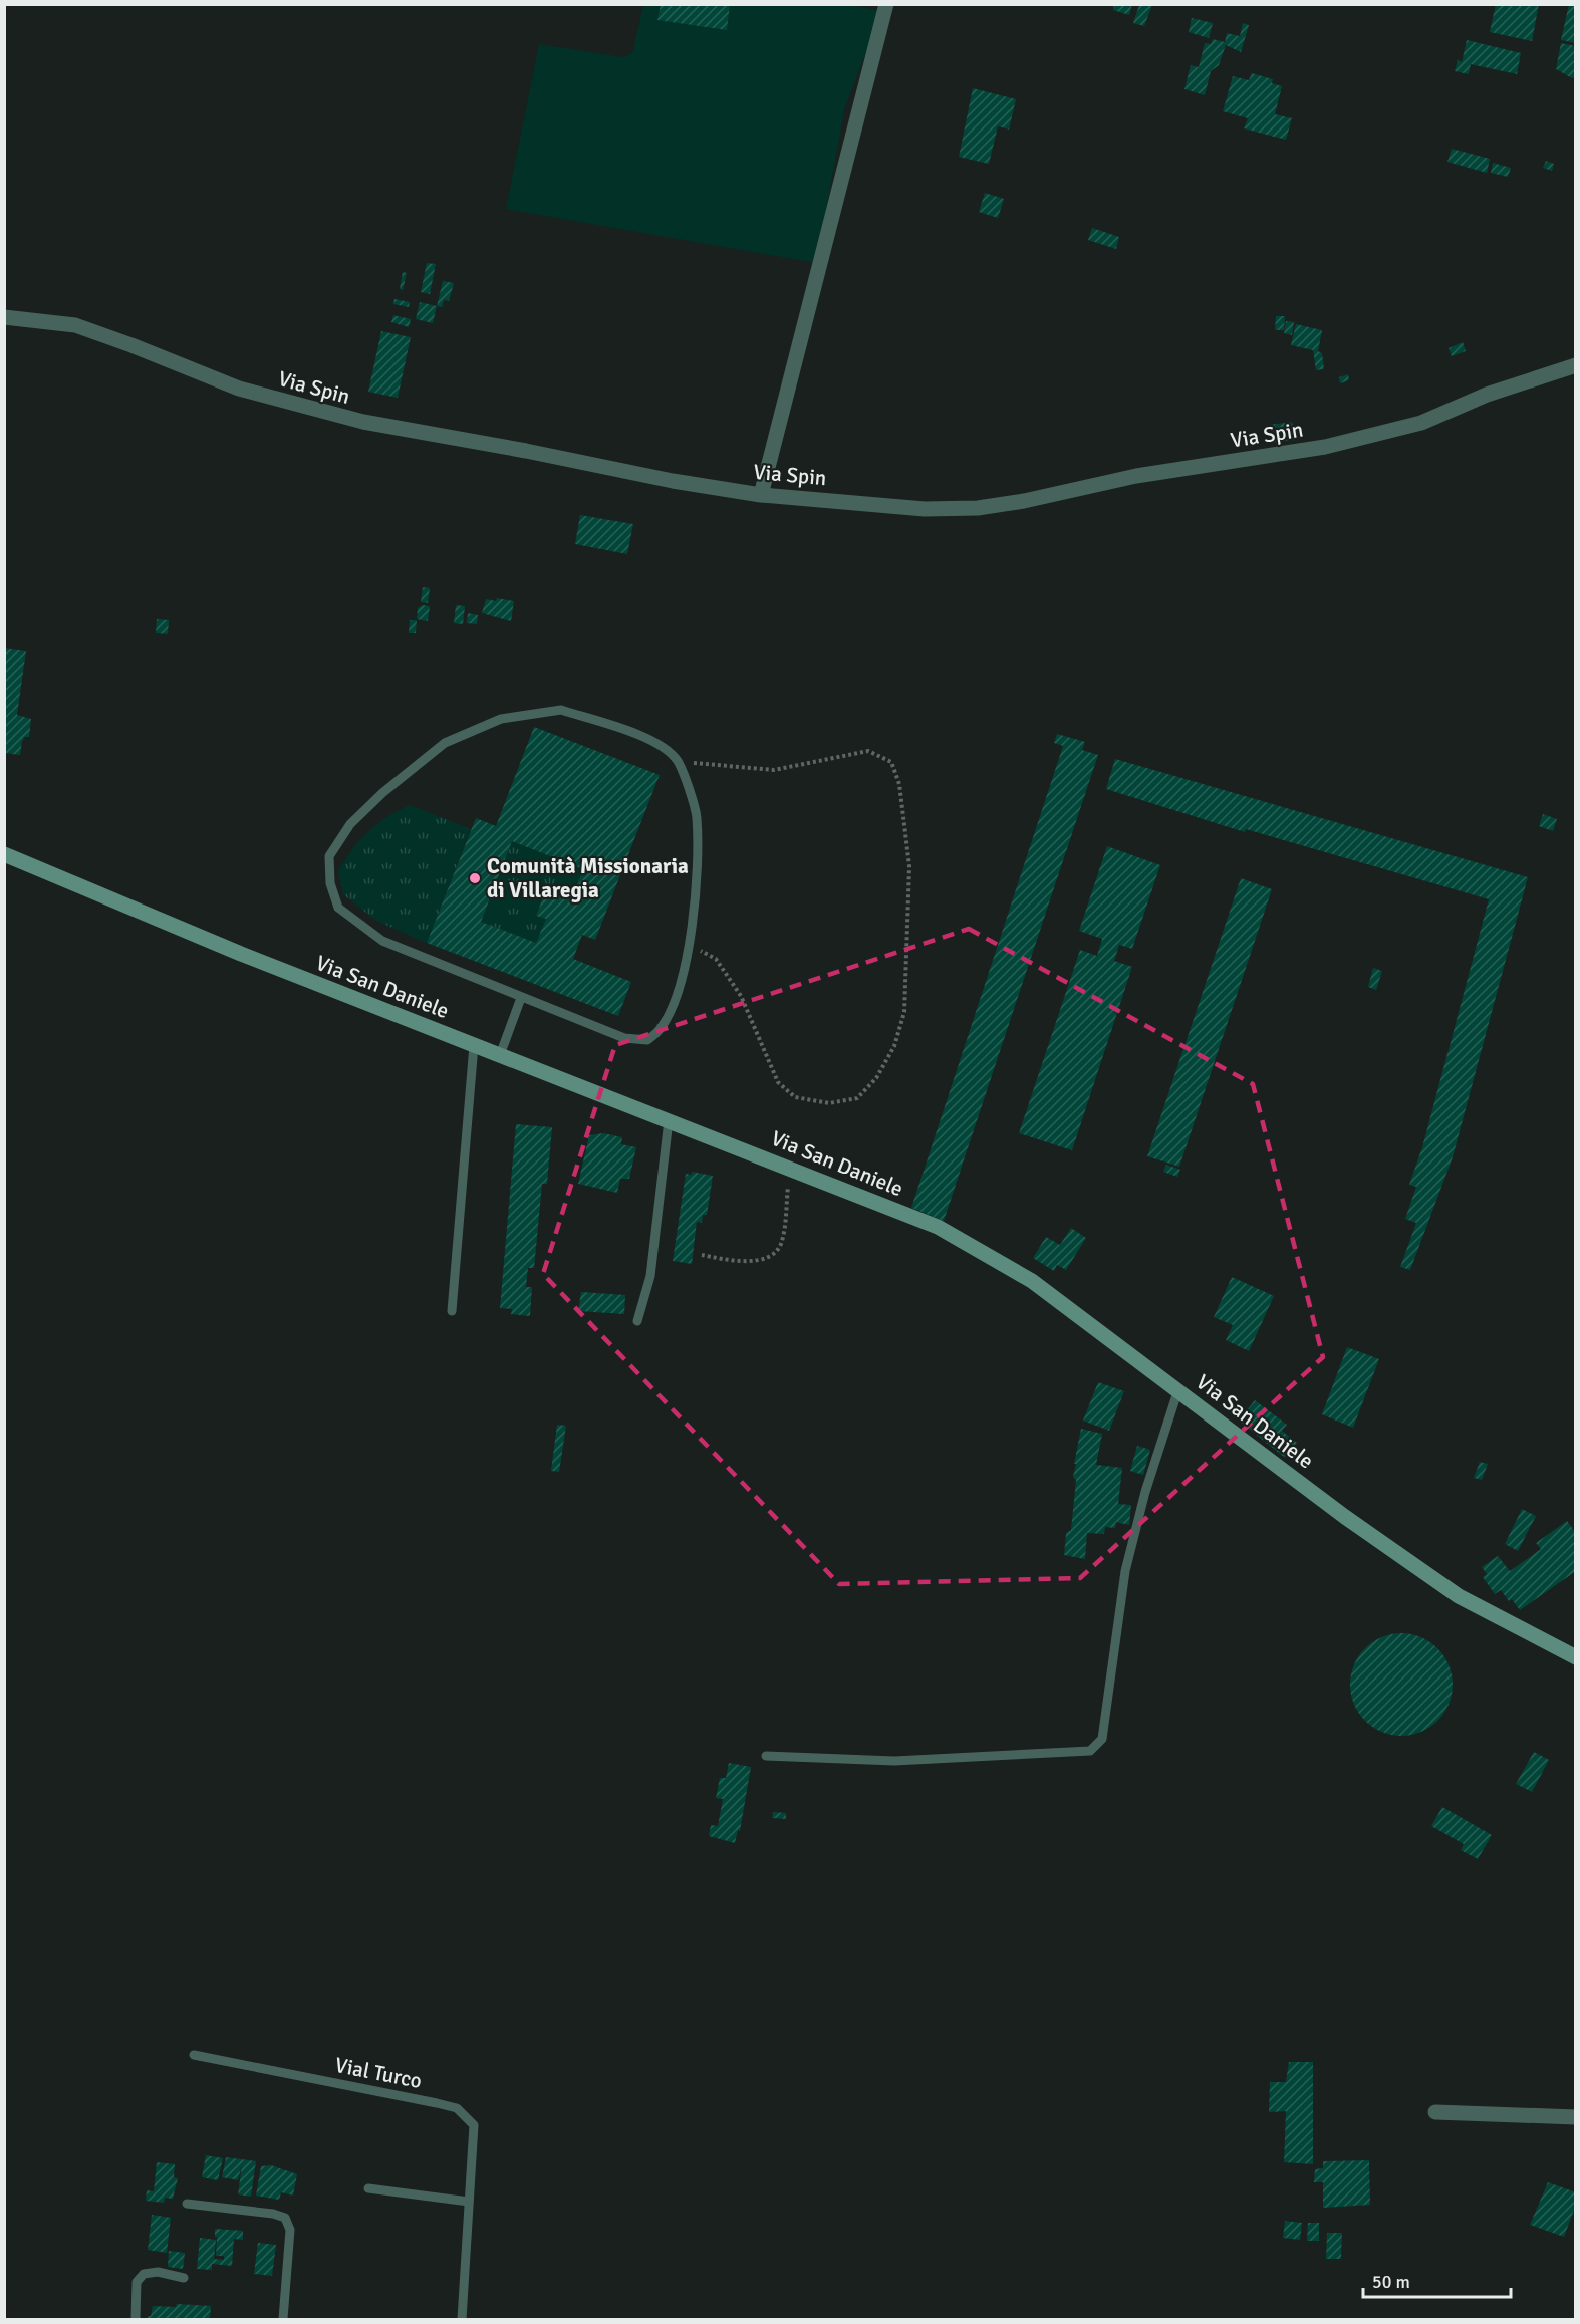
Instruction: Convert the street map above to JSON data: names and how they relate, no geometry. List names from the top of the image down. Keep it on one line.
{"streets":{"street":["Via Spin","Via San Daniele"],"lane":["Vial Turco"]},"places":["Comunità Missionaria di Villaregia"],"scale_bar":"50 m"}
